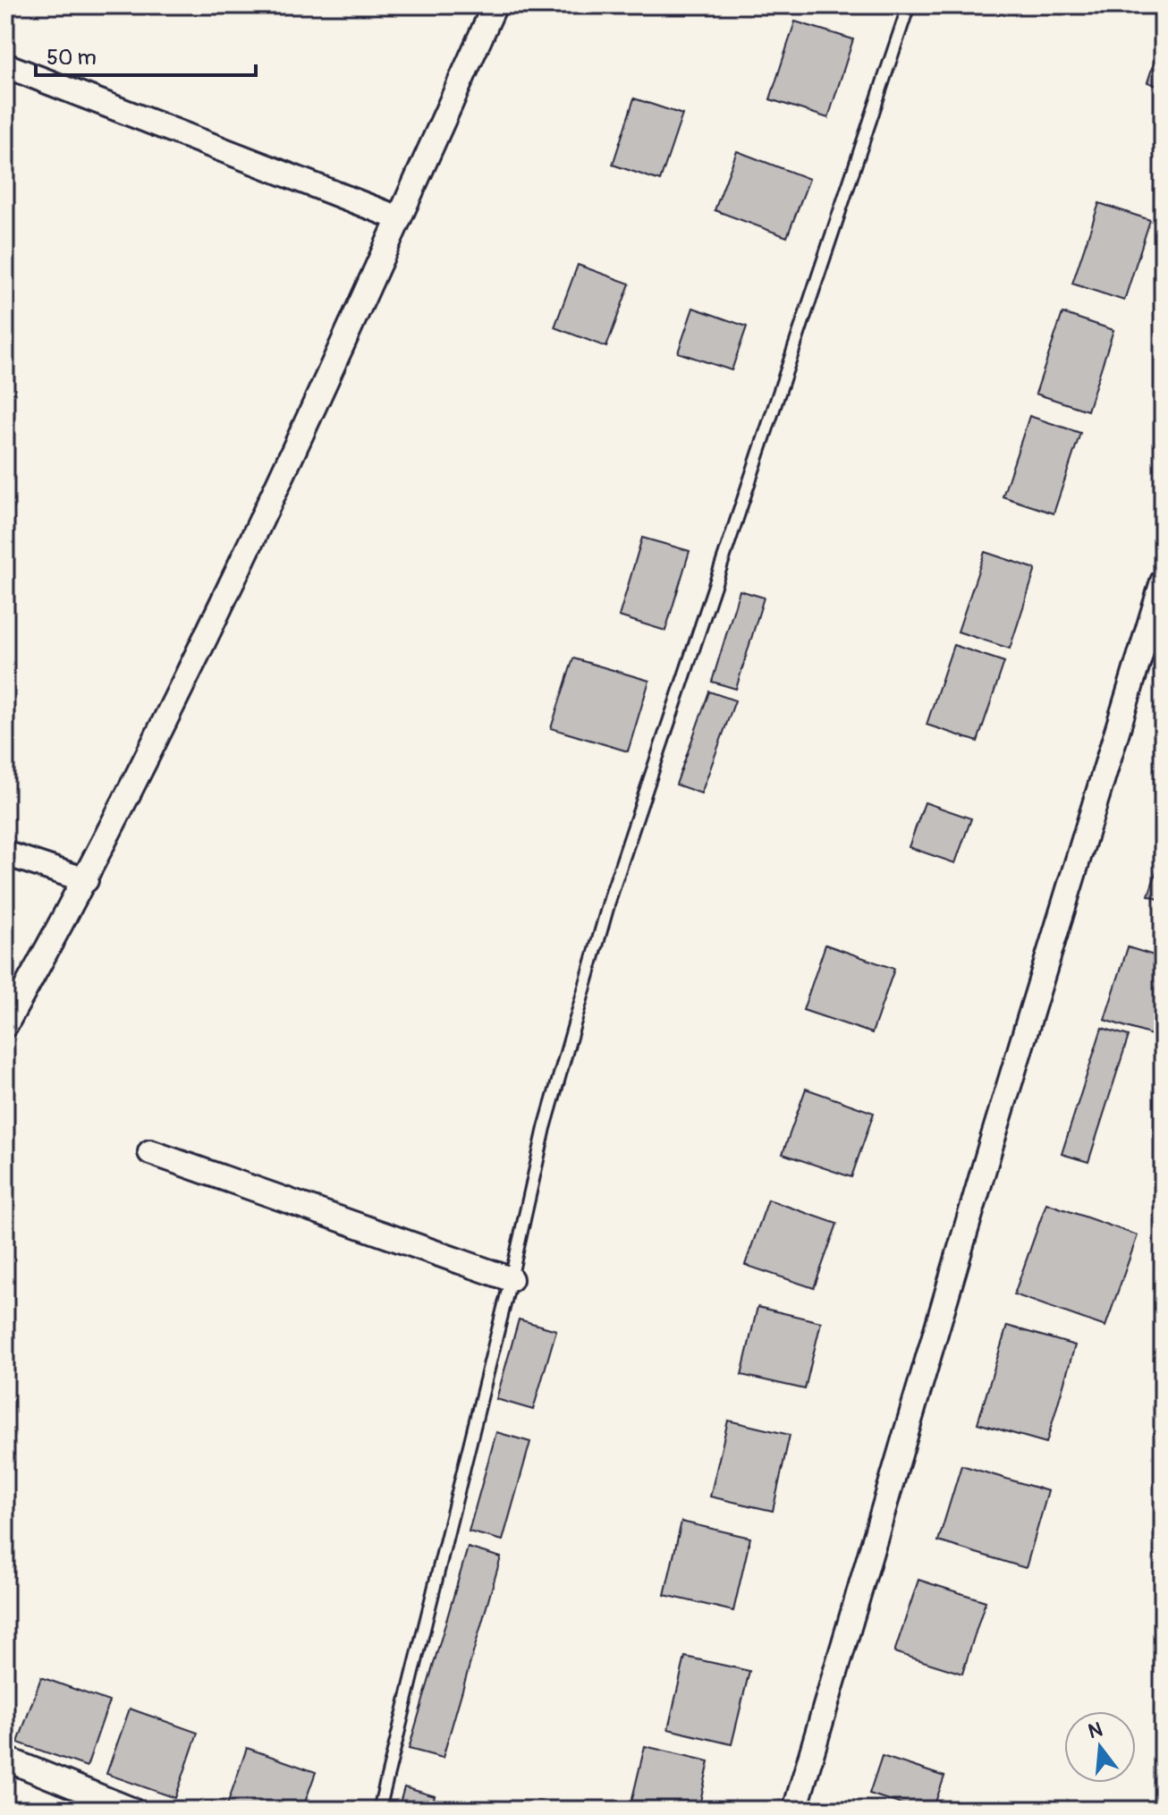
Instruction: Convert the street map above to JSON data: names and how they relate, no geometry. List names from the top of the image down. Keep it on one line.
{"scale_bar":"50 m","north":"top"}
